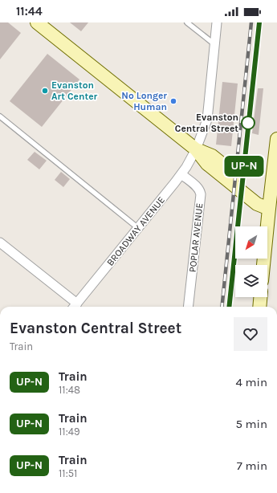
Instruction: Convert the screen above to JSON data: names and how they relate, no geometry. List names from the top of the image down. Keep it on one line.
{"streets":{"street":["BROADWAY AVENUE","POPLAR AVENUE"]},"crossings":[["BROADWAY AVENUE","POPLAR AVENUE"]],"places":["Evanston Art Center","No Longer Human","Evanston Central Street"],"north":"bottom left","page":{"status":"11:44","on_map":"UP-N","heading":["Evanston Central Street","Train"],"list":[{"mark":"UP-N","name":"Train","note":"11:48","value":"4 min"},{"mark":"UP-N","name":"Train","note":"11:49","value":"5 min"},{"mark":"UP-N","name":"Train","note":"11:51","value":"7 min"}]}}
